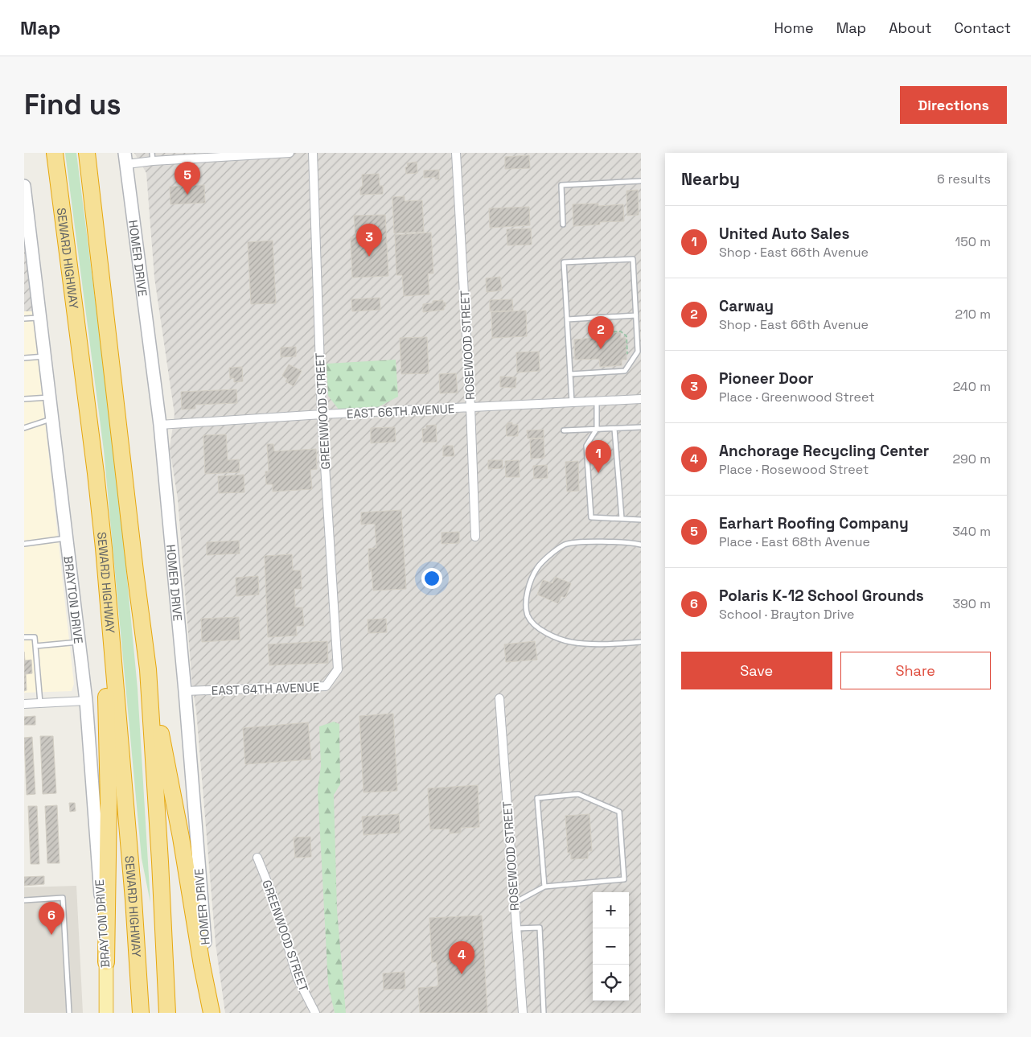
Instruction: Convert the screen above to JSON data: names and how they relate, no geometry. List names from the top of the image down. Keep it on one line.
{"streets":{"highway":["SEWARD HIGHWAY"],"main road":["BRAYTON DRIVE"],"street":["HOMER DRIVE","ROSEWOOD STREET","GREENWOOD STREET","EAST 66TH AVENUE","EAST 64TH AVENUE"]},"crossings":[["HOMER DRIVE","EAST 66TH AVENUE"],["HOMER DRIVE","EAST 64TH AVENUE"],["ROSEWOOD STREET","EAST 66TH AVENUE"],["GREENWOOD STREET","EAST 66TH AVENUE"],["GREENWOOD STREET","EAST 64TH AVENUE"]],"page":{"header":"Map","nav":["Home","Map","About","Contact"],"buttons":["Directions",["Save","Share"]],"title":"Find us","heading":["Nearby","6 results"],"pins":["5","3","2","1","6","4"],"list":[{"mark":"1","name":"United Auto Sales","note":"Shop · East 66th Avenue","value":"150 m"},{"mark":"2","name":"Carway","note":"Shop · East 66th Avenue","value":"210 m"},{"mark":"3","name":"Pioneer Door","note":"Place · Greenwood Street","value":"240 m"},{"mark":"4","name":"Anchorage Recycling Center","note":"Place · Rosewood Street","value":"290 m"},{"mark":"5","name":"Earhart Roofing Company","note":"Place · East 68th Avenue","value":"340 m"},{"mark":"6","name":"Polaris K-12 School Grounds","note":"School · Brayton Drive","value":"390 m"}],"map_buttons":["+","−"]}}
